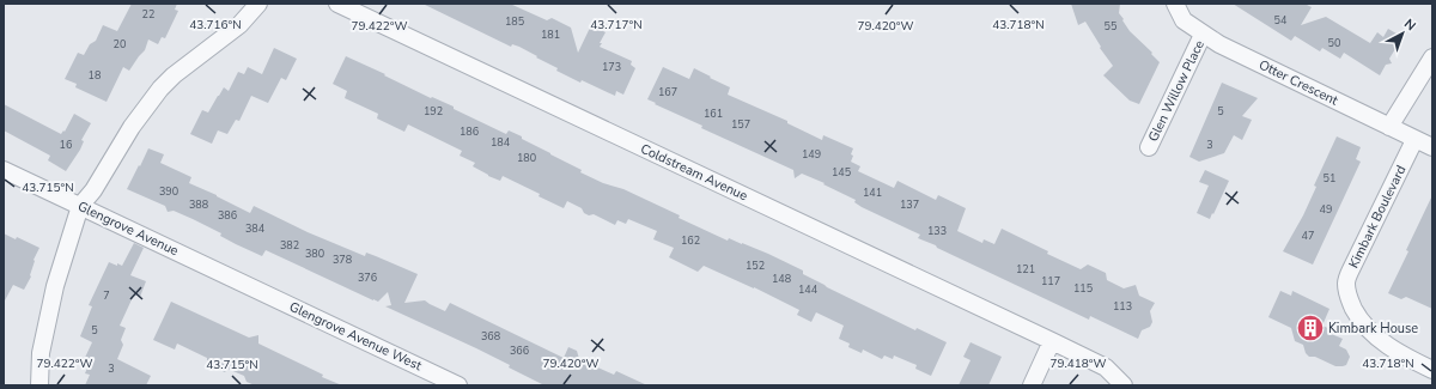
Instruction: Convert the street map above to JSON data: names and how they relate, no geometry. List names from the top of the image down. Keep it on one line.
{"streets":{"street":["Otter Crescent","Glen Willow Place","Coldstream Avenue","Kimbark Boulevard","Glengrove Avenue","Glengrove Avenue West"]},"crossings":[["Otter Crescent","Glen Willow Place"],["Otter Crescent","Kimbark Boulevard"],["Glengrove Avenue","Glengrove Avenue West"]],"places":{"building":["Kimbark House"]},"house_numbers":["22","54","185","55","181","50","20","173","18","167","192","5","161","157","186","184","16","3","149","180","145","51","390","141","388","137","49","386","384","133","47","162","382","380","378","152","121","376","148","117","115","144","7","113","5","368","366","3"],"north":"top right","coordinates":["43.716°N","43.717°N","43.718°N","79.422°W","79.420°W","43.715°N","79.418°W"]}
